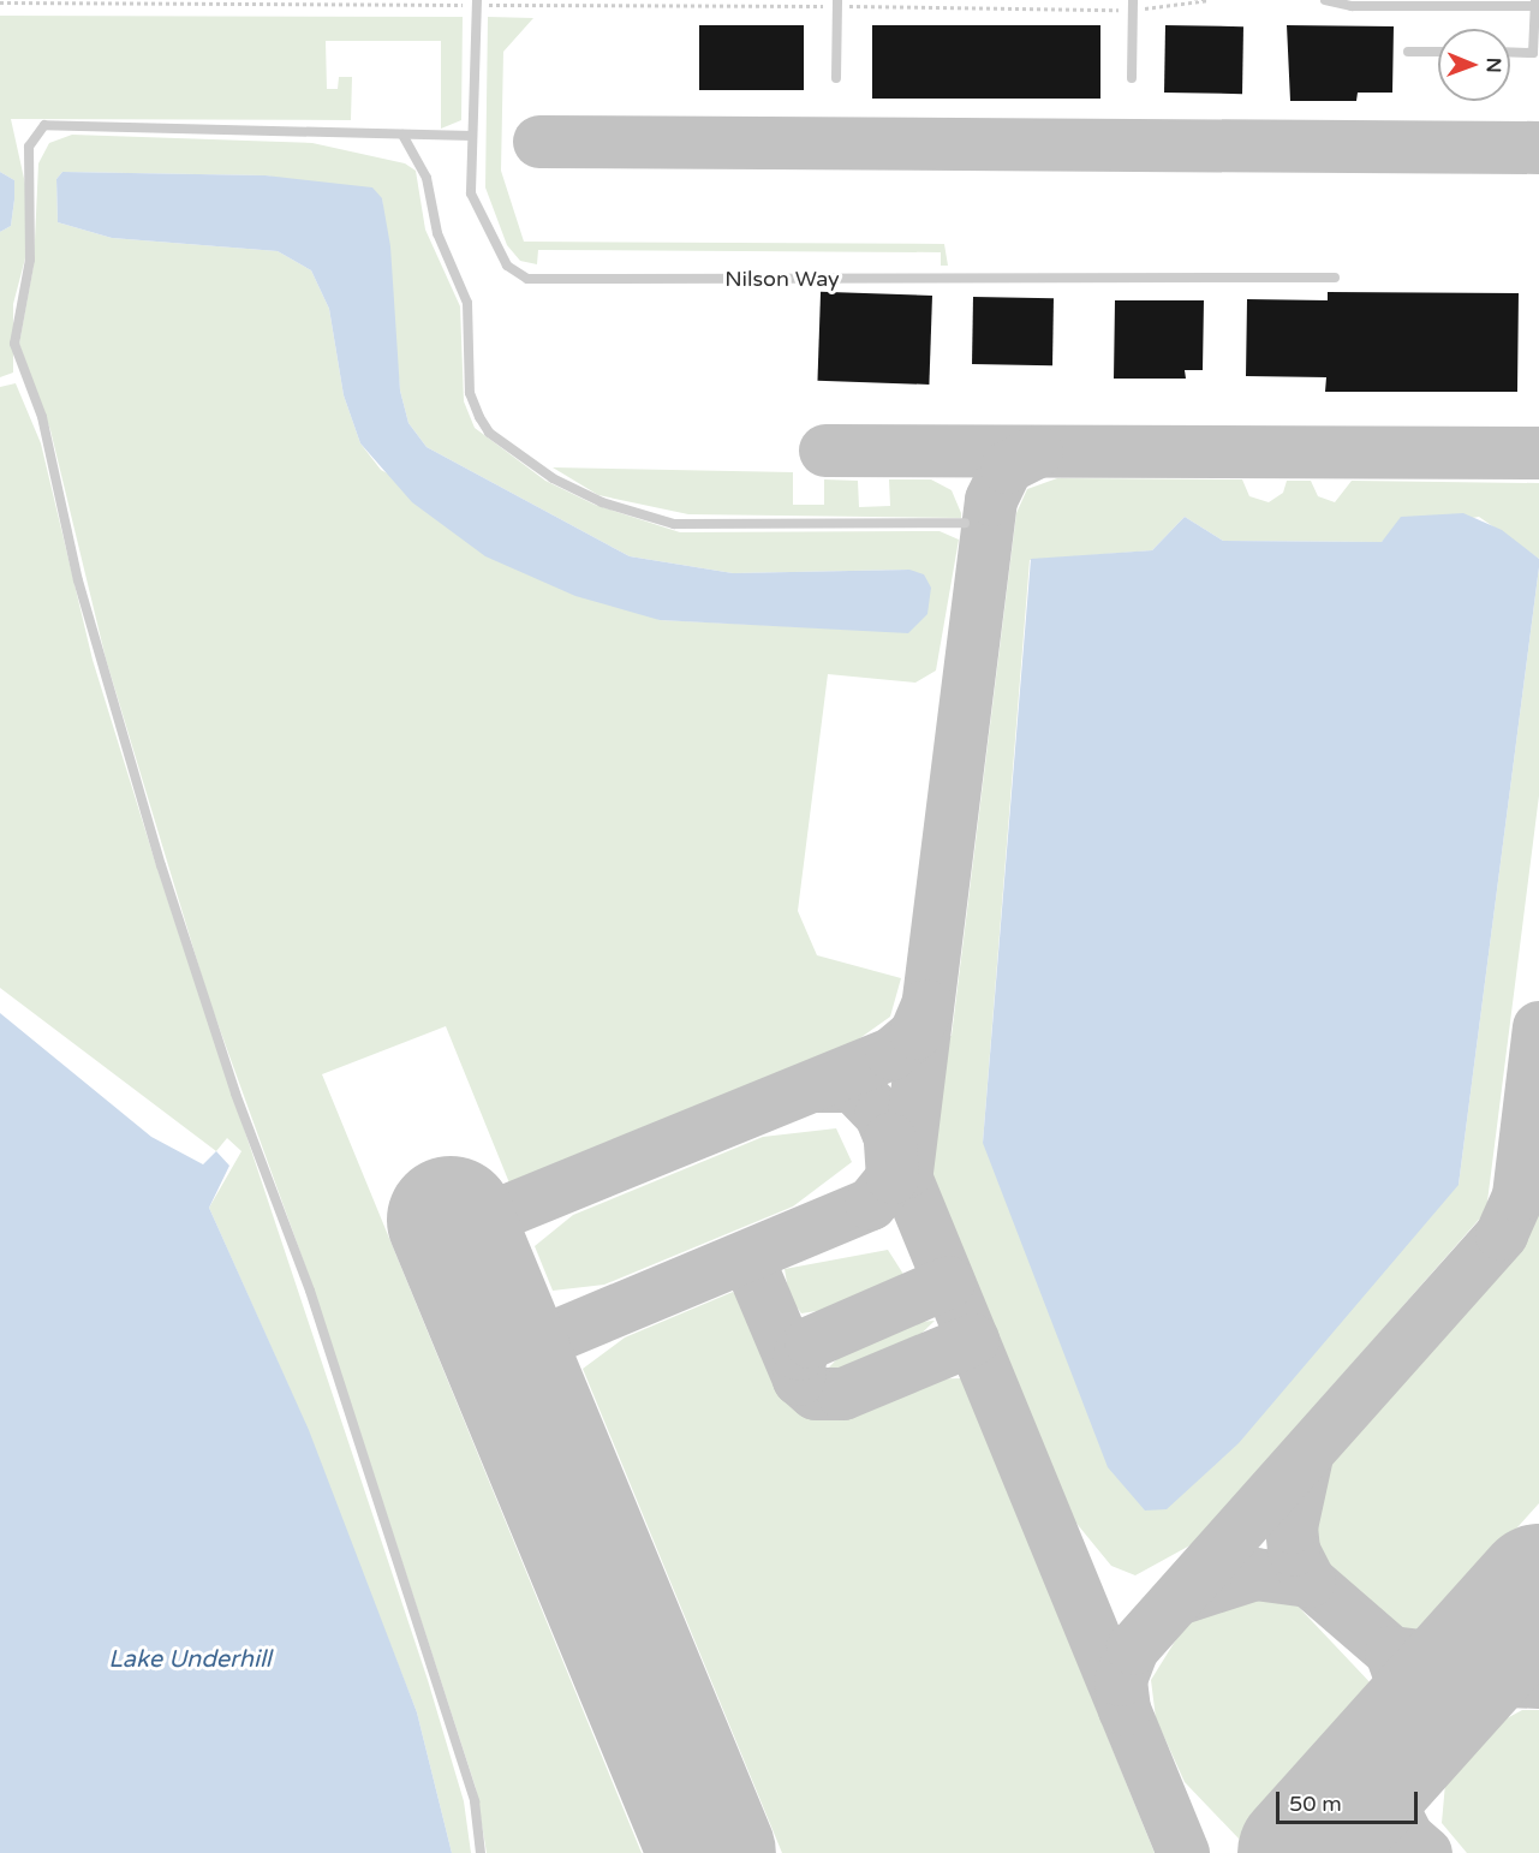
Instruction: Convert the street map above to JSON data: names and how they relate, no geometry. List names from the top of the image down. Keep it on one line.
{"streets":{"lane":["Nilson Way"]},"water":["Lake Underhill"],"scale_bar":"50 m","north":"right"}
